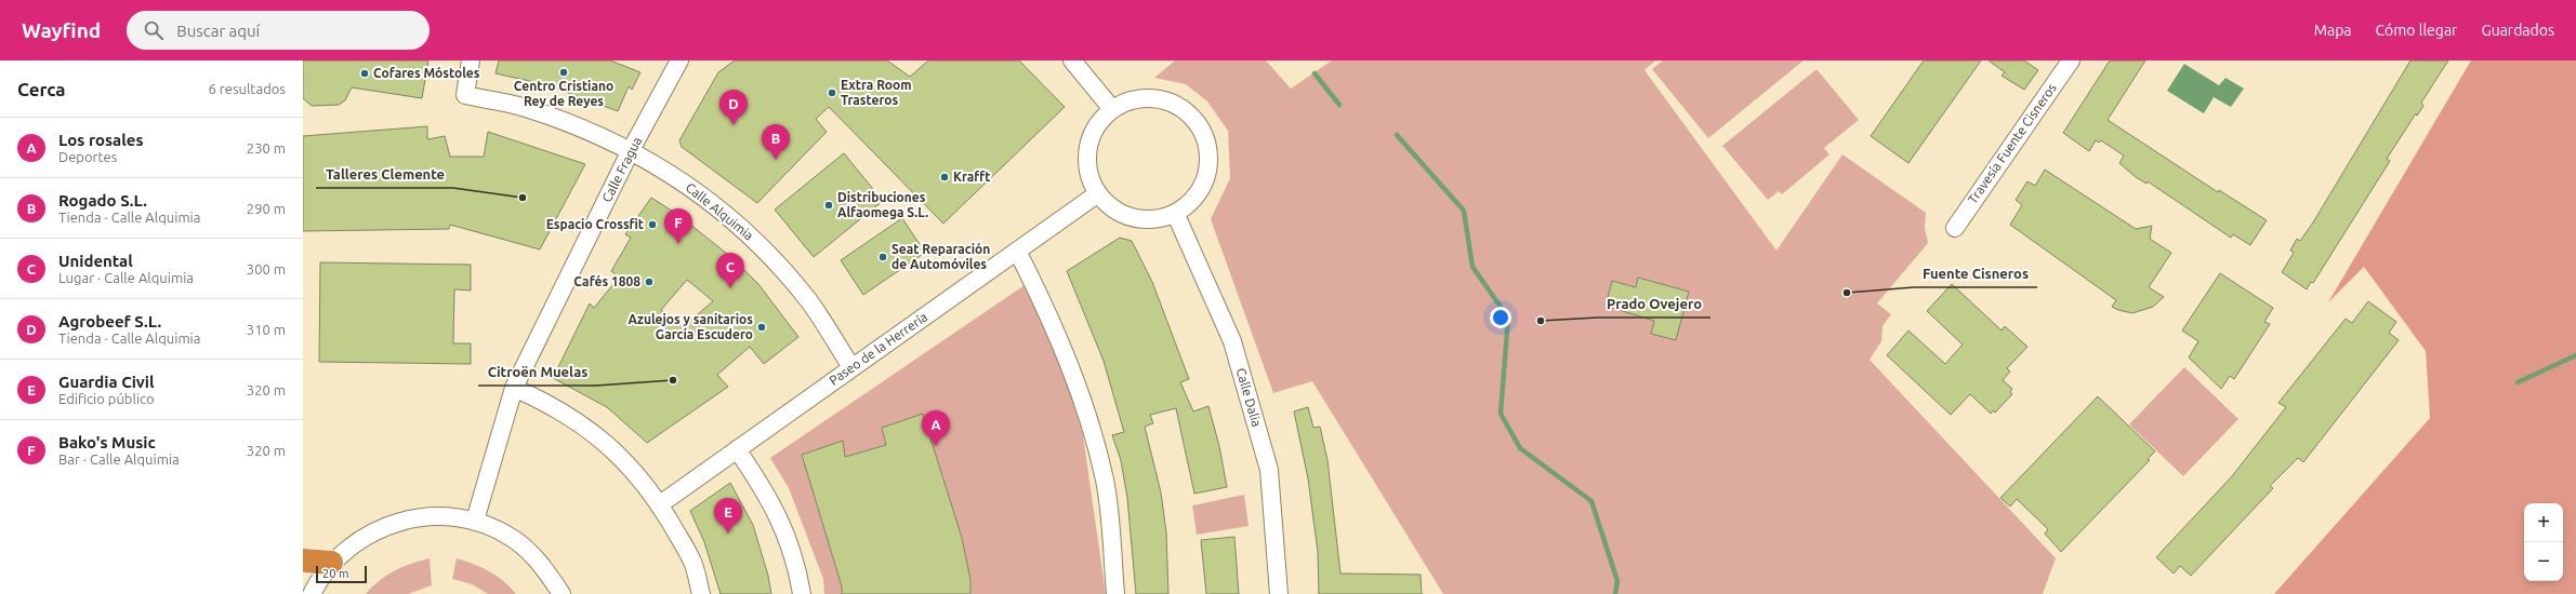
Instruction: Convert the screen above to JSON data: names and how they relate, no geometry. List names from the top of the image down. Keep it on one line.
{"streets":{"street":["Travesía Fuente Cisneros","Calle Fragua","Calle Alquimia","Paseo de la Herrería","Calle Dalia"]},"crossings":[["Calle Fragua","Calle Alquimia"],["Calle Alquimia","Paseo de la Herrería"],["Paseo de la Herrería","Calle Dalia"]],"places":["Centro Cristiano Rey de Reyes","Cofares Móstoles","Extra Room Trasteros","Krafft","Talleres Clemente","Distribuciones Alfaomega S.L.","Espacio Crossfit","Seat Reparación de Automóviles","Cafés 1808","Fuente Cisneros","Prado Ovejero","Azulejos y sanitarios García Escudero","Citroën Muelas"],"scale_bar":"20 m","page":{"header":"Wayfind","search":"Buscar aquí","nav":["Mapa","Cómo llegar","Guardados"],"heading":["Cerca","6 resultados"],"pins":["D","B","F","C","A","E"],"list":[{"mark":"A","name":"Los rosales","note":"Deportes","value":"230 m"},{"mark":"B","name":"Rogado S.L.","note":"Tienda · Calle Alquimia","value":"290 m"},{"mark":"C","name":"Unidental","note":"Lugar · Calle Alquimia","value":"300 m"},{"mark":"D","name":"Agrobeef S.L.","note":"Tienda · Calle Alquimia","value":"310 m"},{"mark":"E","name":"Guardia Civil","note":"Edificio público","value":"320 m"},{"mark":"F","name":"Bako's Music","note":"Bar · Calle Alquimia","value":"320 m"}],"map_buttons":["+","−"],"scale":"20 m"}}
